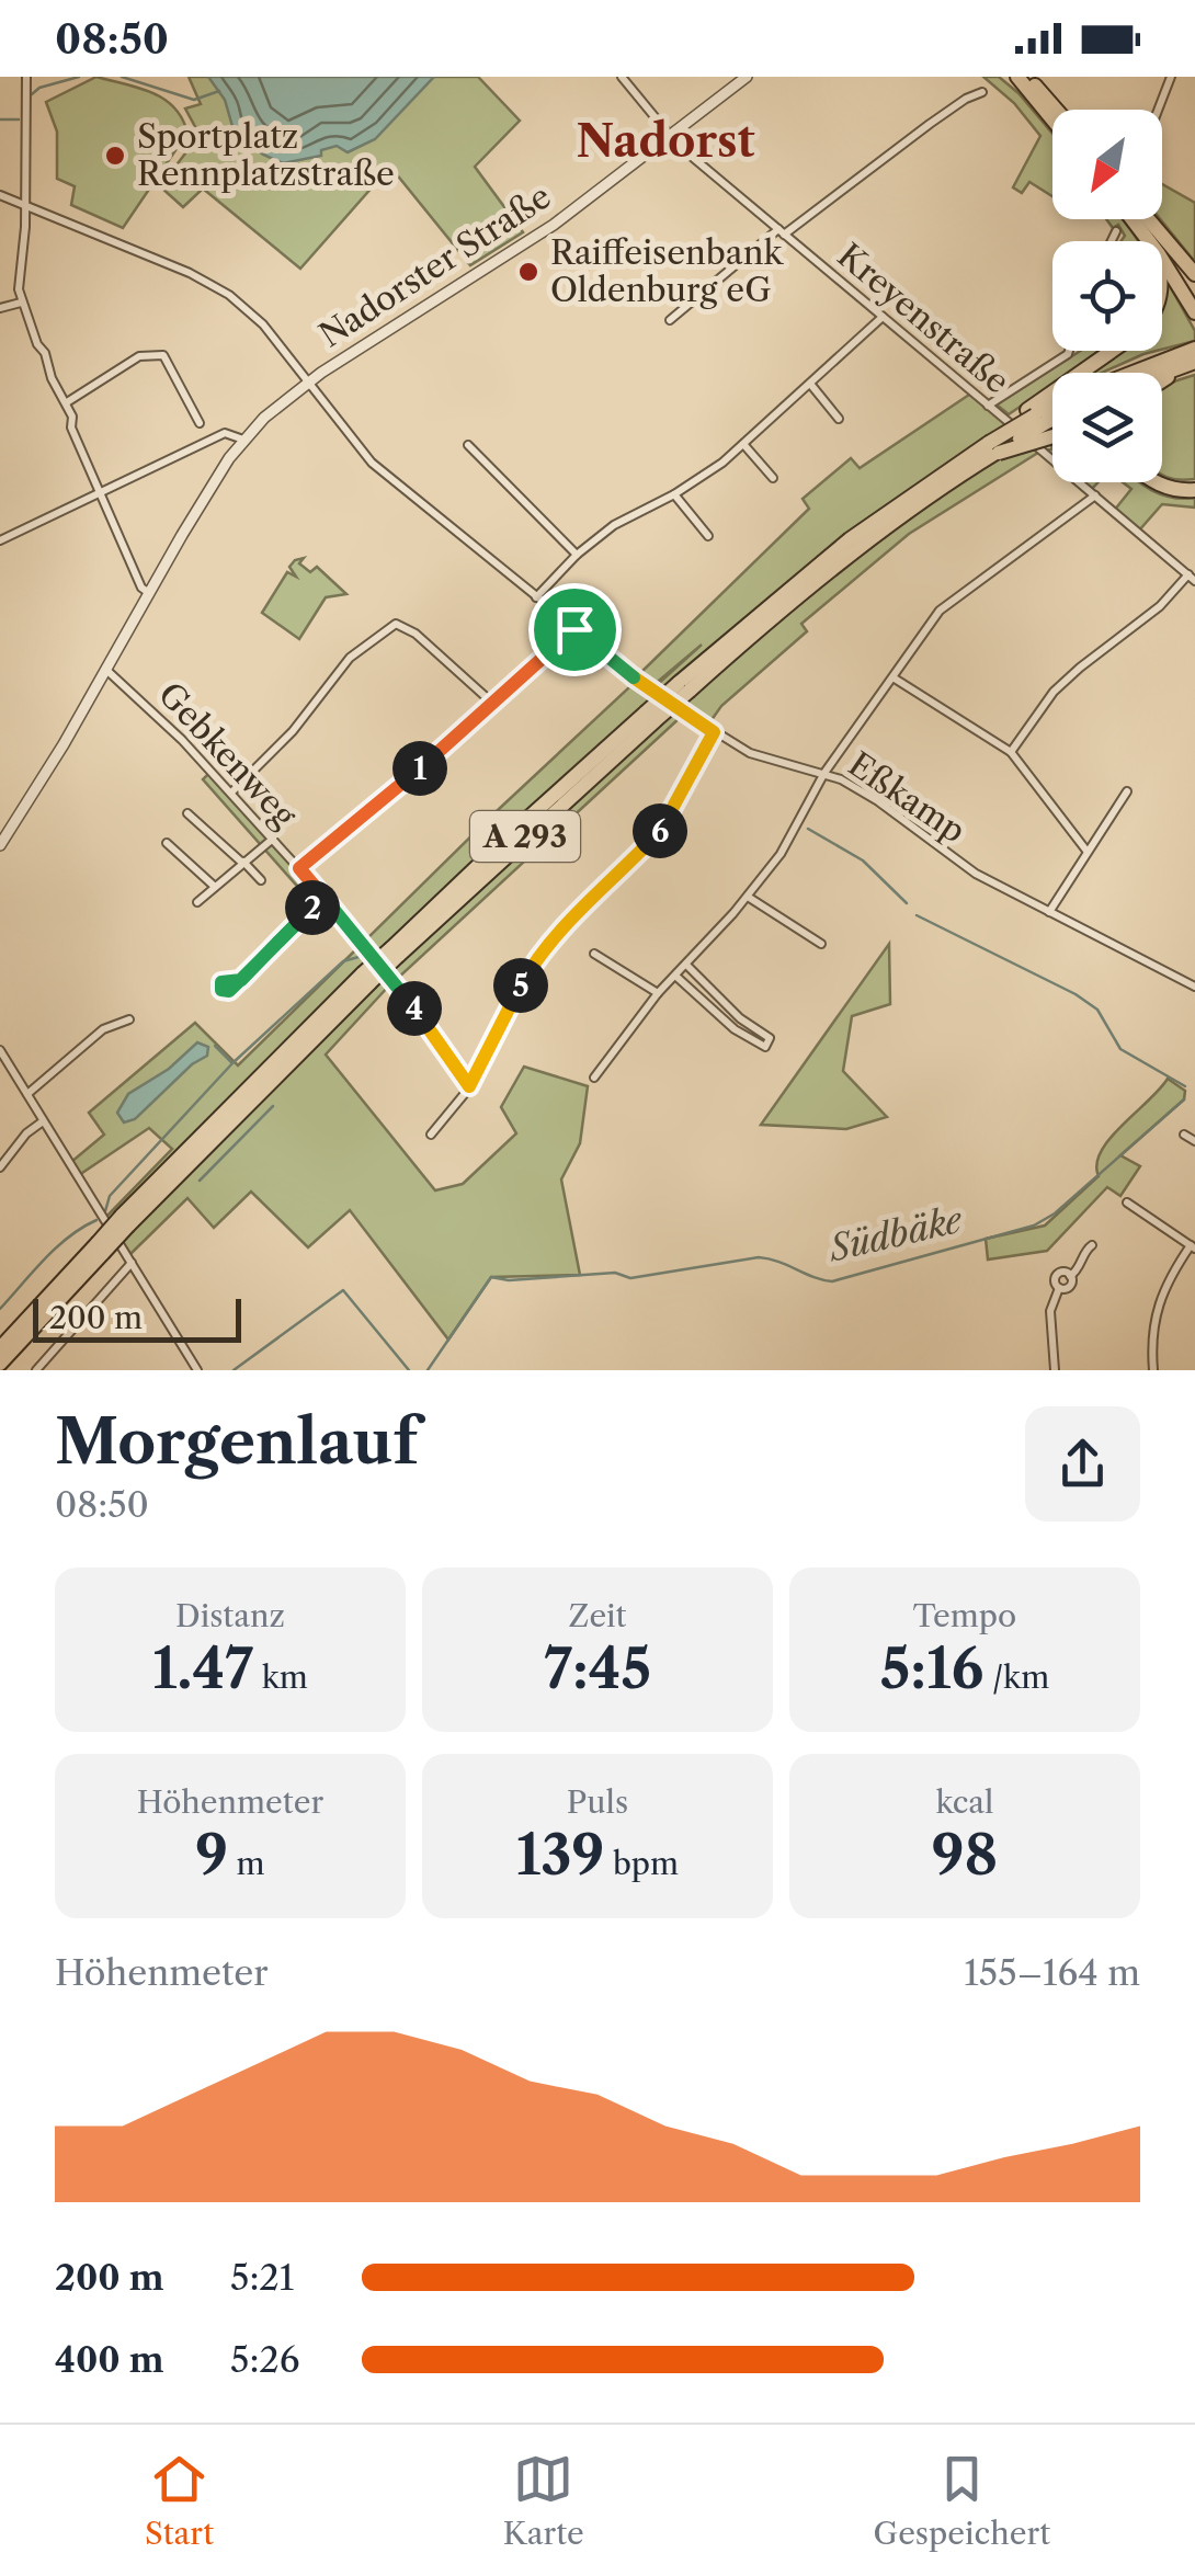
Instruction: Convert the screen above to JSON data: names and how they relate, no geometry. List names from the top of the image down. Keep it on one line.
{"streets":{"highway":["A 293"],"street":["Nadorster Straße","Kreyenstraße","Gebkenweg","Eßkamp"]},"crossings":[["Nadorster Straße","Kreyenstraße"],["Nadorster Straße","Gebkenweg"],["Nadorster Straße","Eßkamp"]],"districts":["Nadorst"],"water":["Südbäke"],"places":["Sportplatz Rennplatzstraße","Raiffeisenbank Oldenburg eG"],"scale_bar":"200 m","north":"bottom left","page":{"status":"08:50","pins":["1","6","2","5","4"],"scale":"200 m","heading":["Morgenlauf","08:50"],"stats":[["Distanz","1.47 km"],["Zeit","7:45"],["Tempo","5:16 /km"],["Höhenmeter","9 m"],["Puls","139 bpm"],["kcal","98"]],"chart":["Höhenmeter","155–164 m"],"list":[{"name":"200 m","note":"5:21"},{"name":"400 m","note":"5:26"}],"tabs":["Start","Karte","Gespeichert"]}}
